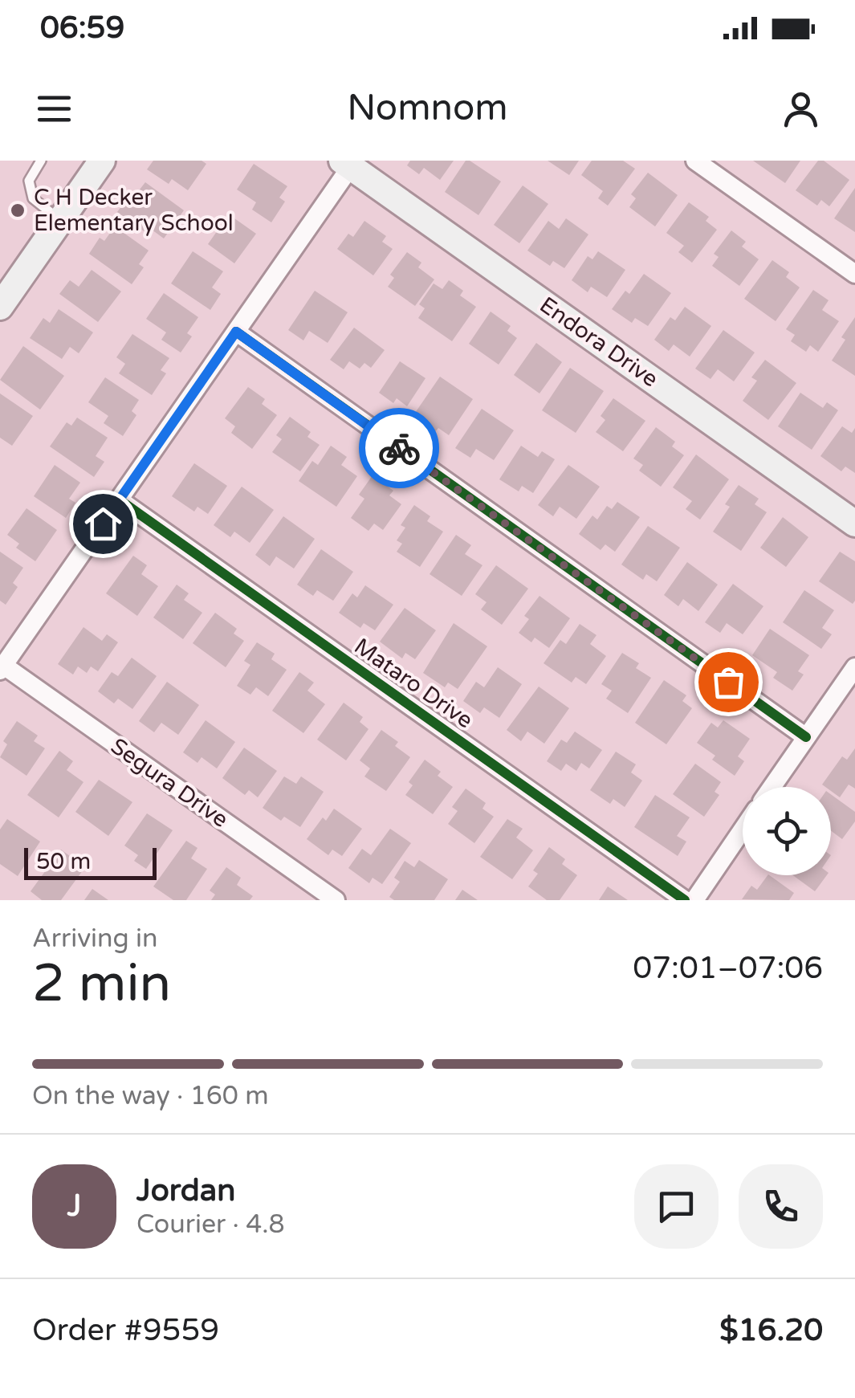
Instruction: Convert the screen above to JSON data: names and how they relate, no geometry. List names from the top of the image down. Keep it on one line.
{"streets":{"street":["Endora Drive","Mataro Drive","Segura Drive"]},"places":["C H Decker Elementary School"],"scale_bar":"50 m","page":{"status":"06:59","header":"Nomnom","scale":"50 m","heading":["2 min","Arriving in","07:01–07:06"],"panel":["Jordan","Courier · 4.8","Order #9559","$16.20"],"bar":"On the way · 160 m","round":"J"}}
